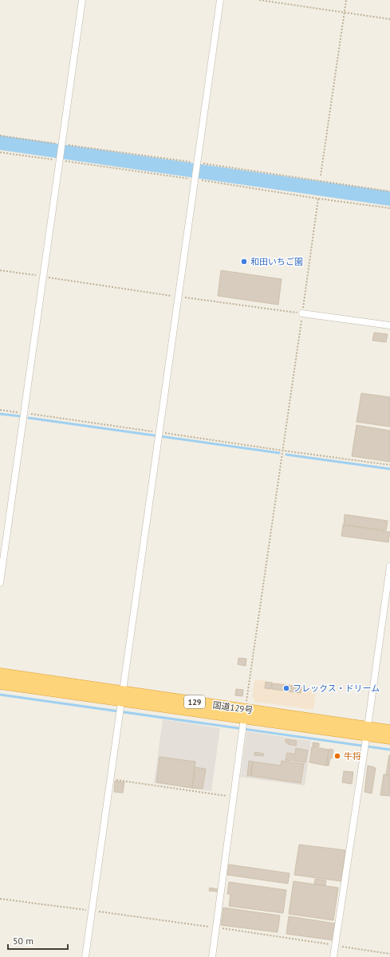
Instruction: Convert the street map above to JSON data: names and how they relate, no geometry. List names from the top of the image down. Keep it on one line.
{"streets":{"highway":["129","国道129号"]},"places":["和田いちご園","フレックス・ドリーム","牛将"],"scale_bar":"50 m"}
